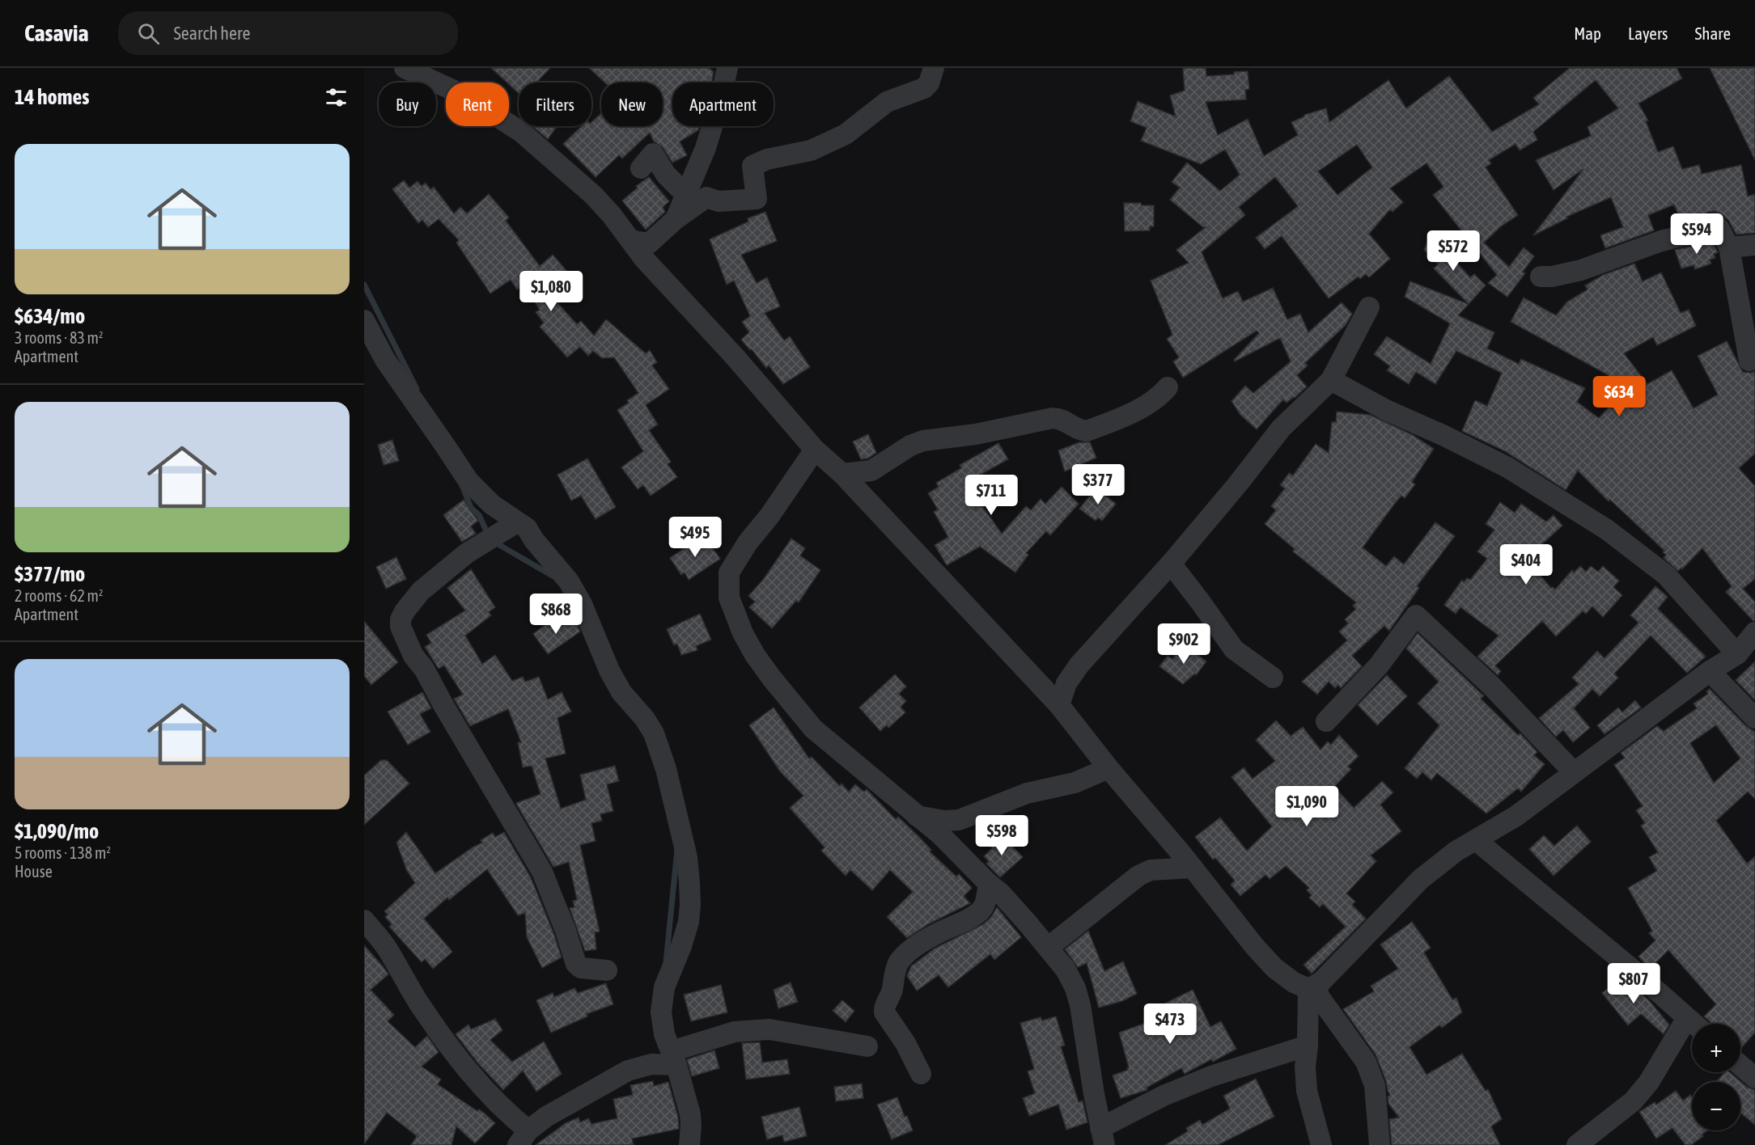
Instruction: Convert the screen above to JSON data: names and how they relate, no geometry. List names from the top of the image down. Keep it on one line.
{"page":{"header":"Casavia","search":"Search here","nav":["Map","Layers","Share"],"heading":"14 homes","chip":["Buy","Rent","Filters","New","Apartment"],"list":[{"name":"$634/mo","note":"3 rooms · 83 m² · Apartment"},{"name":"$377/mo","note":"2 rooms · 62 m² · Apartment"},{"name":"$1,090/mo","note":"5 rooms · 138 m² · House"}],"price":["$594","$572","$1,080","$634","$377","$711","$495","$404","$868","$902","$1,090","$598","$807","$473"],"map_buttons":["+","−"]}}
